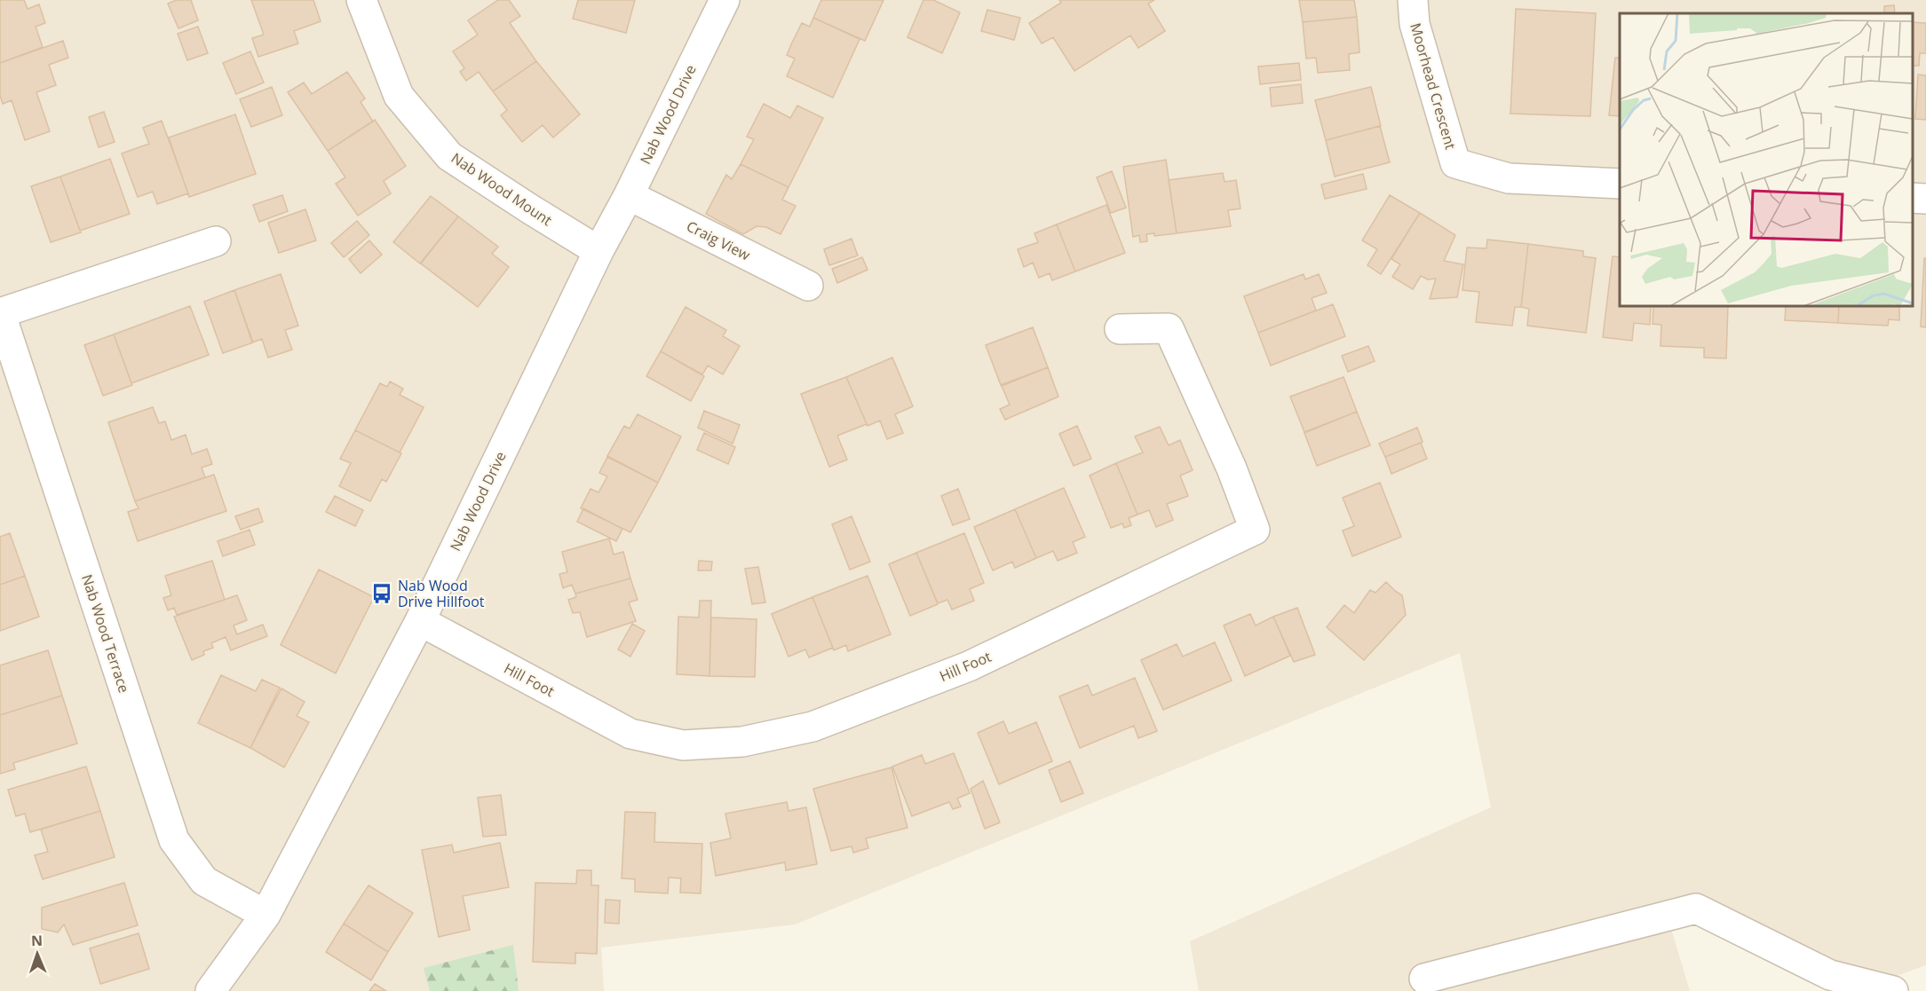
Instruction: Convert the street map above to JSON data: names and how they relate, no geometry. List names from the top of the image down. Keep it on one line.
{"streets":{"street":["Moorhead Crescent","Nab Wood Drive","Nab Wood Mount","Craig View","Nab Wood Terrace","Hill Foot"]},"crossings":[["Nab Wood Drive","Nab Wood Mount"],["Nab Wood Drive","Craig View"],["Nab Wood Drive","Nab Wood Terrace"],["Nab Wood Drive","Hill Foot"]],"places":{"bus stop":["Nab Wood Drive Hillfoot"]},"north":"top"}
